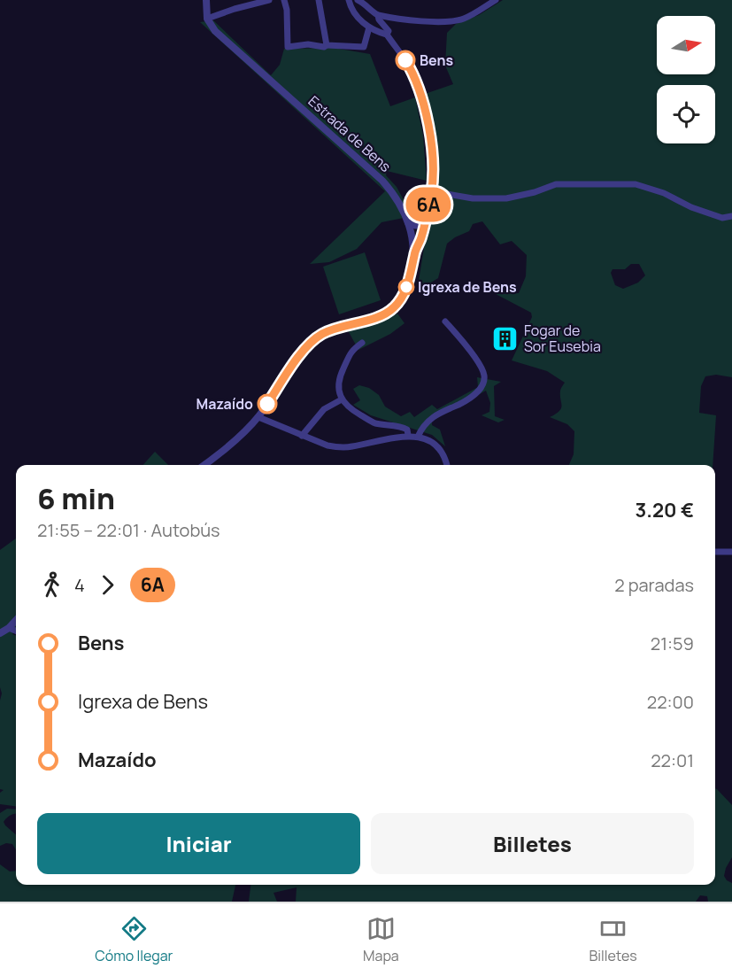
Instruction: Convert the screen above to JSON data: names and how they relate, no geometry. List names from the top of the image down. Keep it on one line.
{"streets":{"street":["Estrada de Bens"]},"places":{"other":["Bens","Igrexa de Bens","Mazaído"],"building":["Fogar de Sor Eusebia"]},"lines":["bus line 6A"],"north":"right","page":{"on_map":"6A","heading":["6 min","21:55 – 22:01 · Autobús","3.20 €"],"legs":["4","6A","2 paradas"],"list":[{"name":"Bens","value":"21:59"},{"name":"Igrexa de Bens","value":"22:00"},{"name":"Mazaído","value":"22:01"}],"buttons":["Iniciar","Billetes"],"tabs":["Cómo llegar","Mapa","Billetes"]}}
